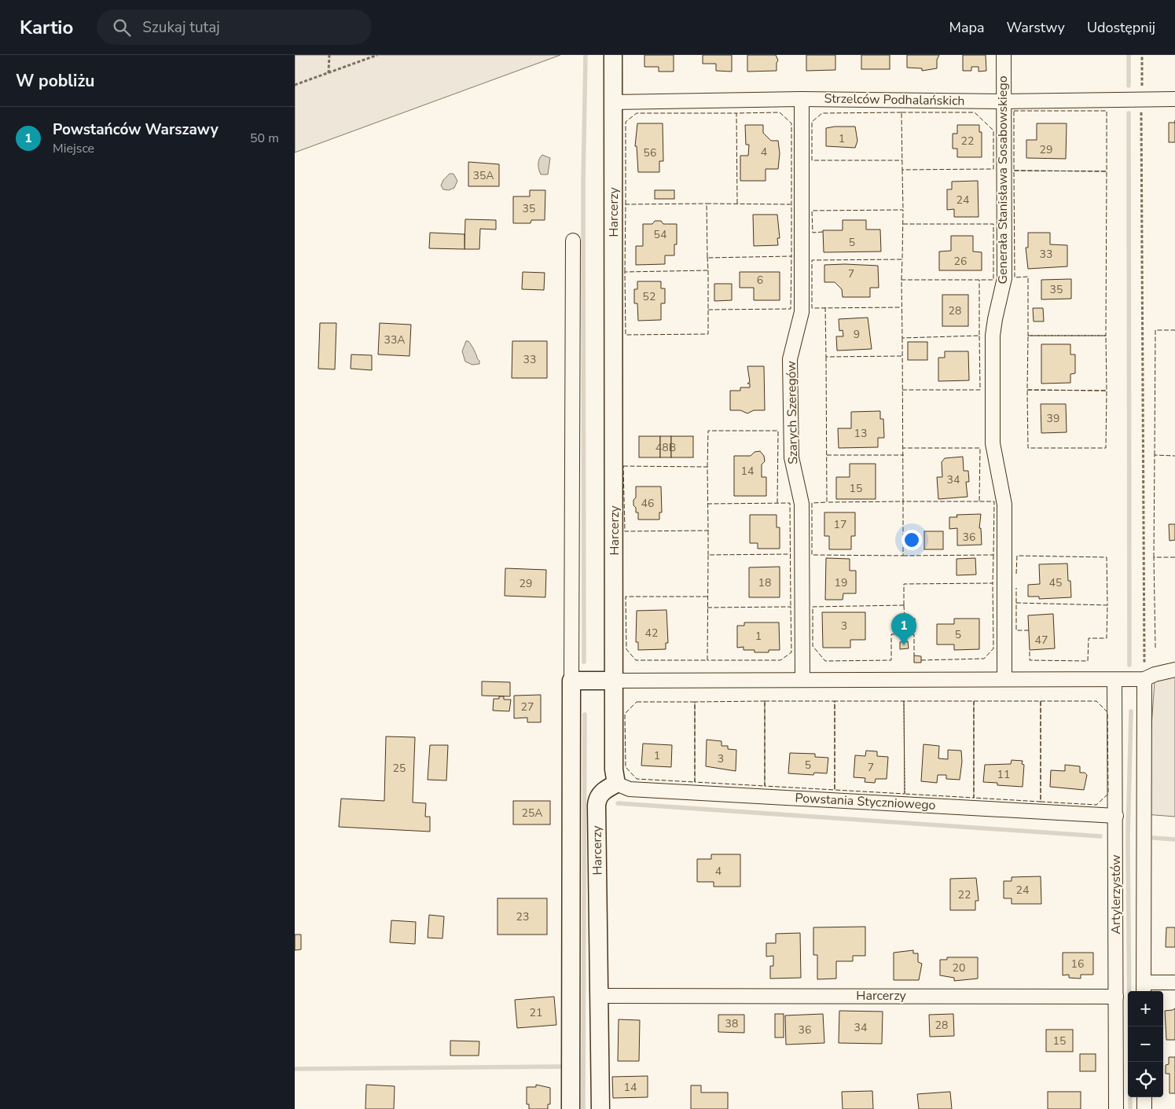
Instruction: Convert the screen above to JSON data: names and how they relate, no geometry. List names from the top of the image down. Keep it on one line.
{"streets":{"street":["Strzelców Podhalańskich","Generała Stanisława Sosabowskiego","Harcerzy","Szarych Szeregów","Powstania Styczniowego","Artylerzystów"]},"crossings":[["Strzelców Podhalańskich","Generała Stanisława Sosabowskiego"],["Strzelców Podhalańskich","Harcerzy"],["Strzelców Podhalańskich","Szarych Szeregów"],["Harcerzy","Powstania Styczniowego"],["Harcerzy","Artylerzystów"],["Powstania Styczniowego","Artylerzystów"]],"house_numbers":["1","22","29","4","56","35A","24","35","54","5","33","26","7","6","35","52","28","9","33A","33","39","13","48B","14","34","15","46","17","36","18","19","45","29","3","42","5","1","47","27","1","3","5","7","25","11","25A","4","24","22","23","16","20","21","38","28","34","36","15","14"],"page":{"header":"Kartio","search":"Szukaj tutaj","nav":["Mapa","Warstwy","Udostępnij"],"heading":"W pobliżu","list":[{"mark":"1","name":"Powstańców Warszawy","note":"Miejsce","value":"50 m"}],"pins":"1","map_buttons":["+","−"]}}
